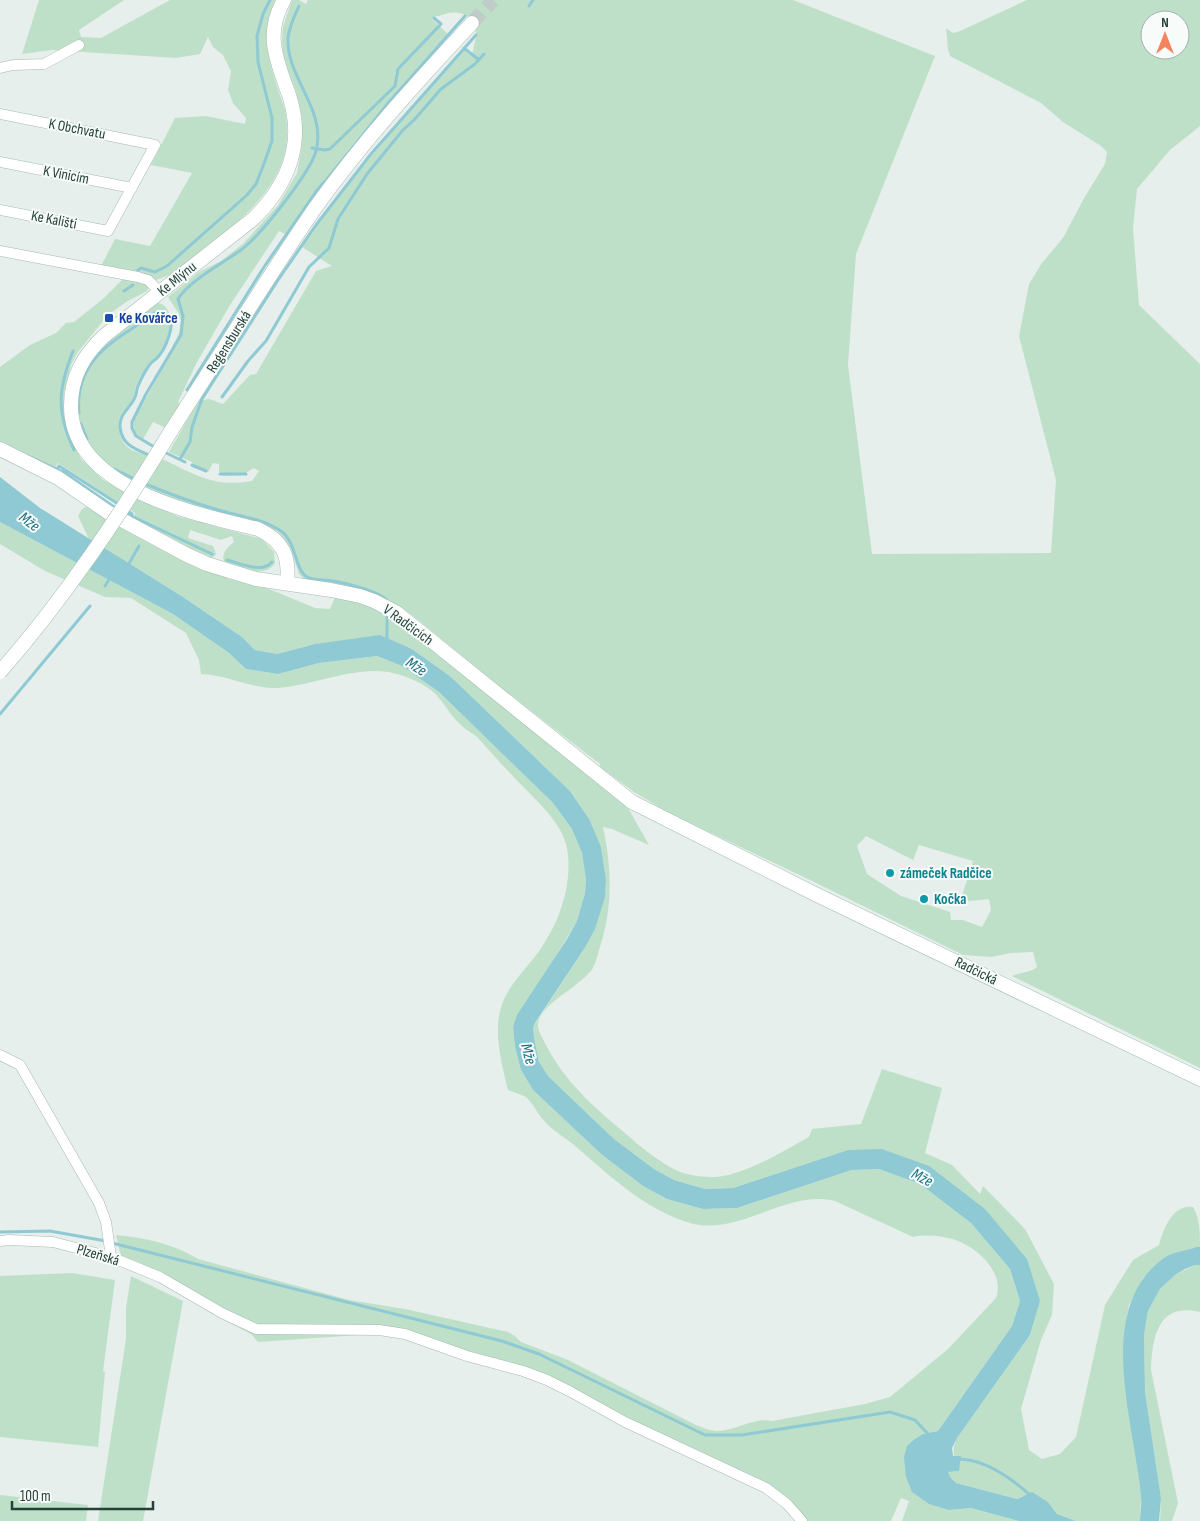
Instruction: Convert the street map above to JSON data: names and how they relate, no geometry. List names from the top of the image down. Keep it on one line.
{"streets":{"street":["K Obchvatu","K Vinicím","Ke Kališti","Ke Mlýnu","Regensburská","V Radčicích","Radčická","Plzeňská"]},"crossings":[["K Obchvatu","K Vinicím"],["K Obchvatu","Ke Kališti"],["K Vinicím","Ke Kališti"],["Ke Mlýnu","V Radčicích"],["V Radčicích","Radčická"]],"water":["Mže"],"places":{"transit":["Ke Kovářce"],"other":["zámeček Radčice","Kočka"]},"scale_bar":"100 m","north":"top"}
